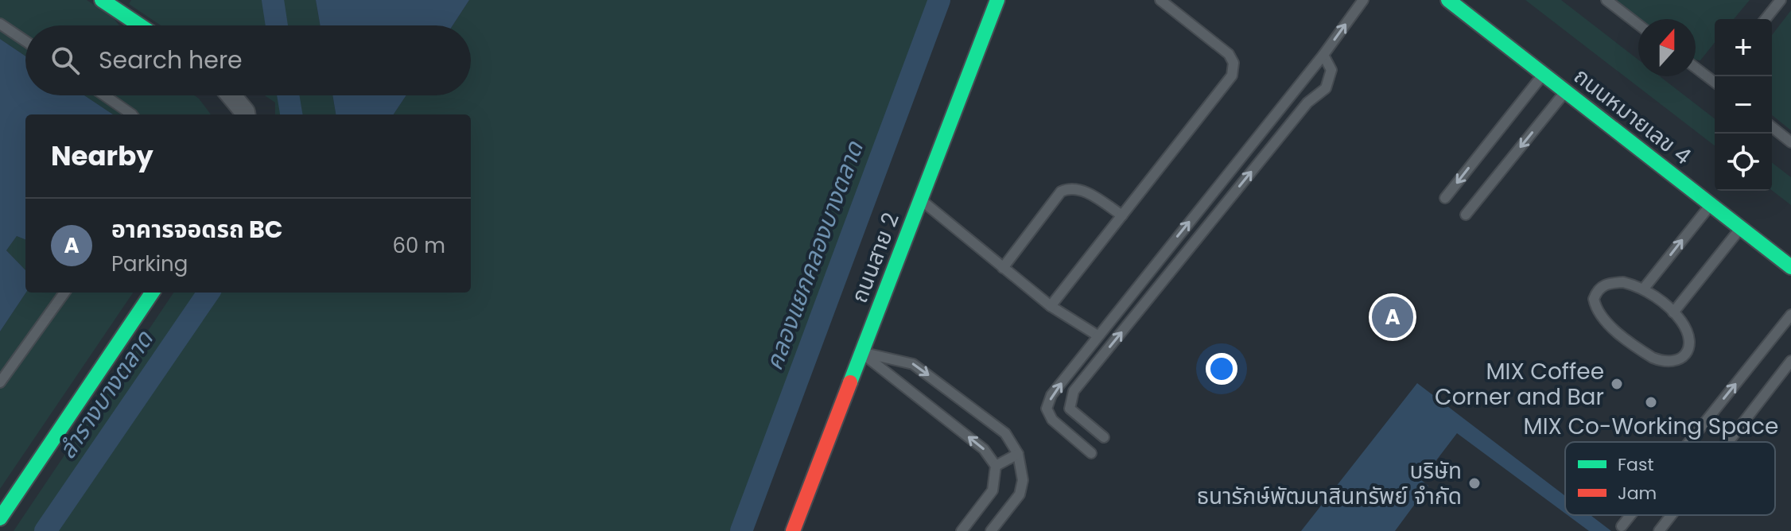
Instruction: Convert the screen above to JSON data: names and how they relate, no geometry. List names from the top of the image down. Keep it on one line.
{"streets":{"street":["ถนนหมายเลข 4","ถนนสาย 2"]},"water":["คลองแยกคลองบางตลาด","ลำรางบางตลาด"],"places":["MIX Coffee Corner and Bar","MIX Co-Working Space","บริษัท ธนารักษ์พัฒนาสินทรัพย์ จำกัด"],"legend":["Fast","Jam"],"north":"top","page":{"map_buttons":["+","−"],"search":"Search here","heading":"Nearby","list":[{"mark":"A","name":"อาคารจอดรถ BC","note":"Parking","value":"60 m"}],"pins":"A"}}
